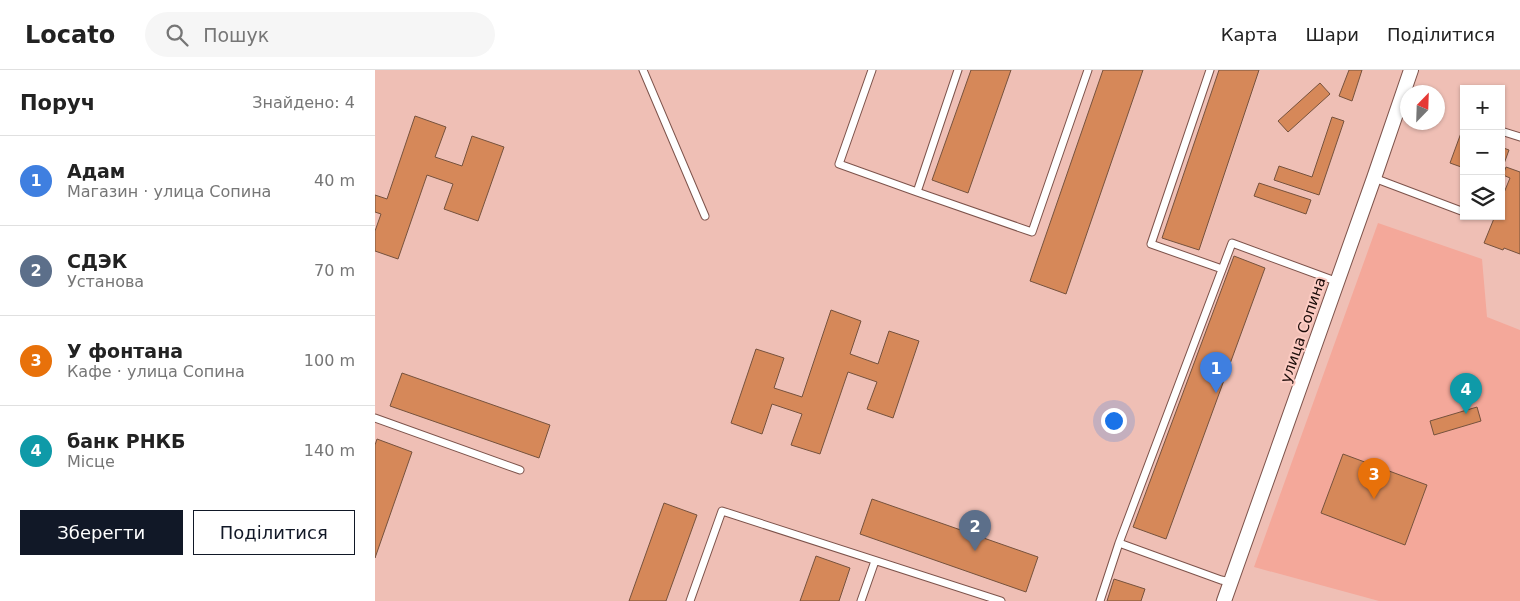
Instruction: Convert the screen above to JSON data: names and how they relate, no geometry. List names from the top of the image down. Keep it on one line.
{"streets":{"street":["улица Сопина"]},"north":"top right","page":{"header":"Locato","search":"Пошук","nav":["Карта","Шари","Поділитися"],"heading":["Поруч","Знайдено: 4"],"map_buttons":["+","−"],"list":[{"mark":"1","name":"Адам","note":"Магазин · улица Сопина","value":"40 m"},{"mark":"2","name":"СДЭК","note":"Установа","value":"70 m"},{"mark":"3","name":"У фонтана","note":"Кафе · улица Сопина","value":"100 m"},{"mark":"4","name":"банк РНКБ","note":"Місце","value":"140 m"}],"pins":["1","4","3","2"],"buttons":["Зберегти","Поділитися"]}}
